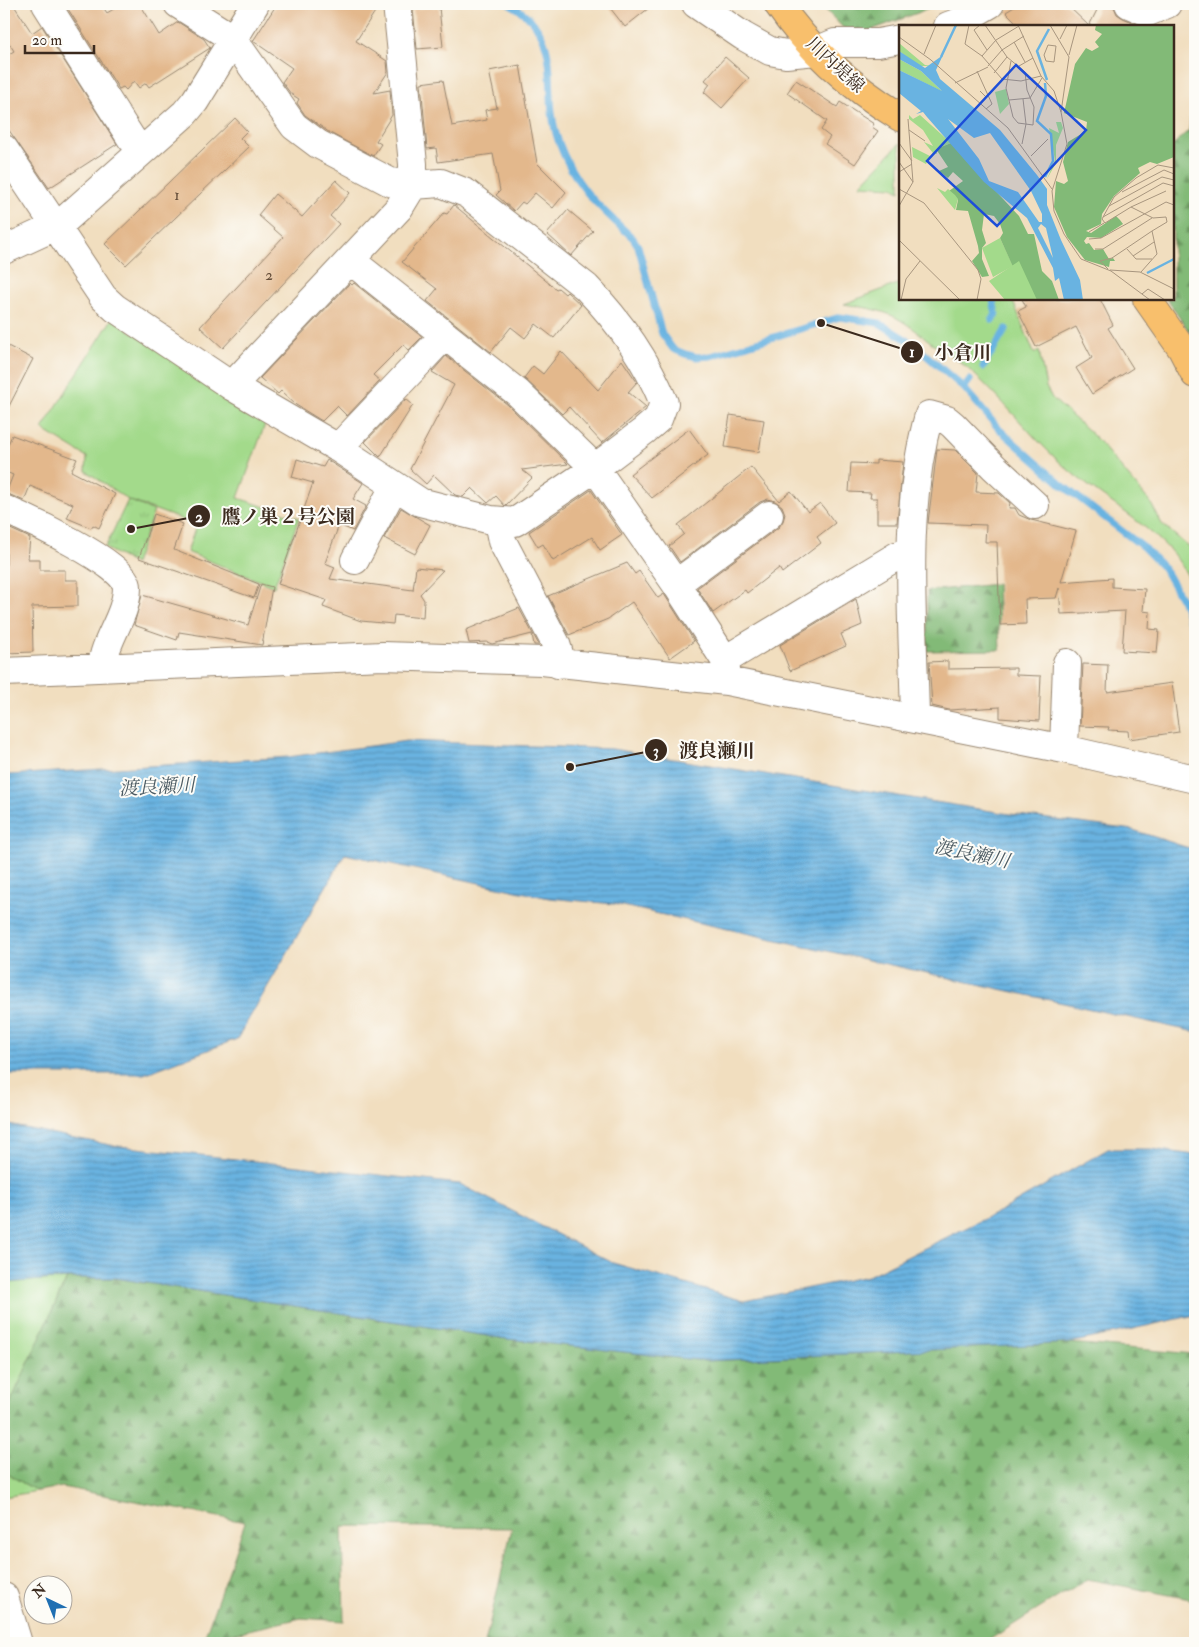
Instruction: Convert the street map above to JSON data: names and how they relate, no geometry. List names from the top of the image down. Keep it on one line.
{"streets":{"main road":["川内堤線"]},"water":["渡良瀬川"],"places":["小倉川","鷹ノ巣２号公園","渡良瀬川"],"house_numbers":["1","2"],"scale_bar":"20 m","north":"top left"}
